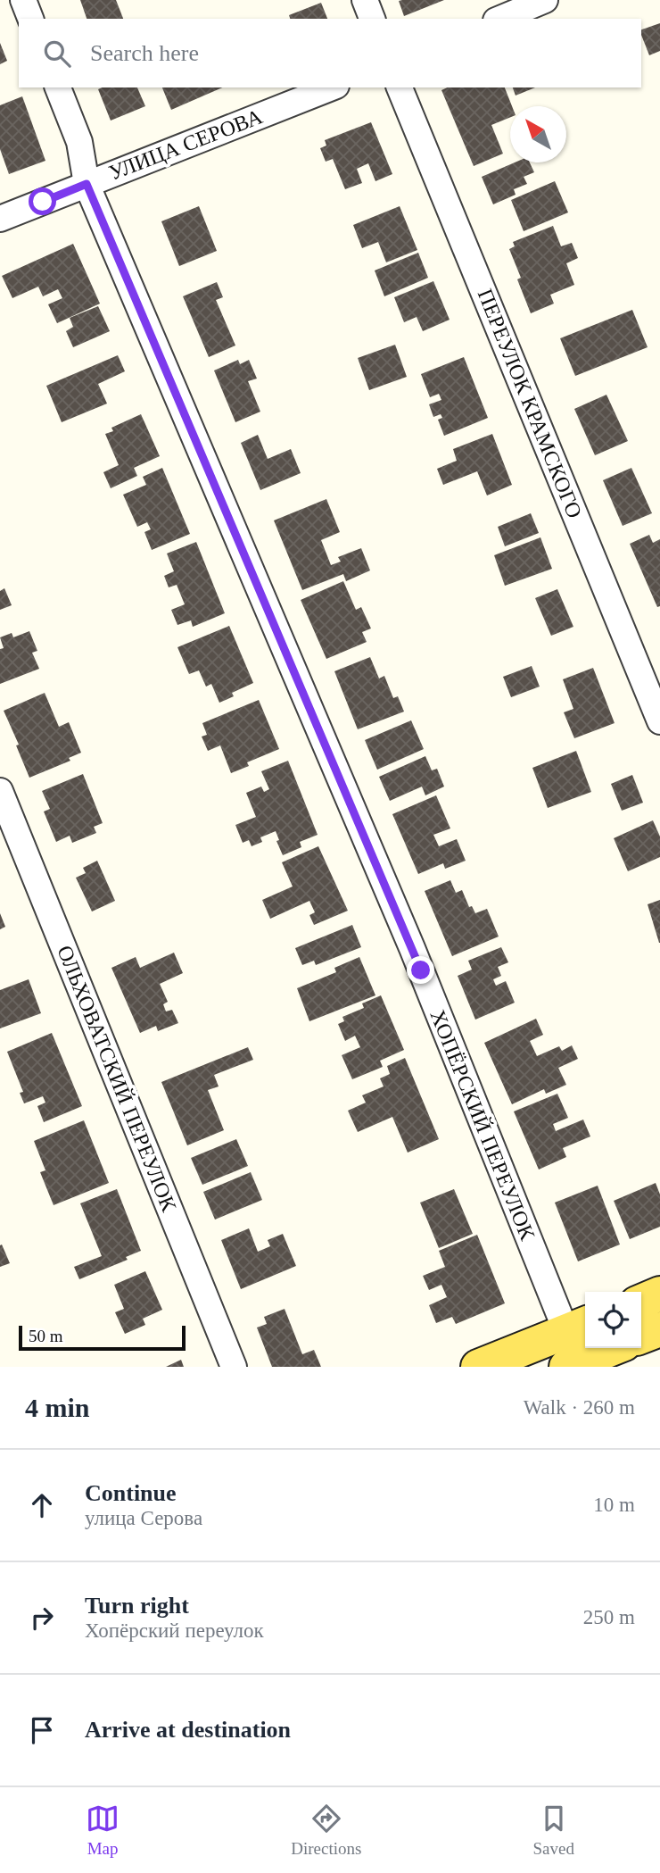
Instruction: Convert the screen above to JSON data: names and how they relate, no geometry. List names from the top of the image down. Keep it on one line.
{"streets":{"street":["УЛИЦА СЕРОВА","ПЕРЕУЛОК КРАМСКОГО","ОЛЬХОВАТСКИЙ ПЕРЕУЛОК","ХОПЁРСКИЙ ПЕРЕУЛОК"]},"crossings":[["УЛИЦА СЕРОВА","ХОПЁРСКИЙ ПЕРЕУЛОК"]],"scale_bar":"50 m","north":"top left","page":{"search":"Search here","scale":"50 m","heading":["4 min","Walk · 260 m"],"list":[["Continue","улица Серова","10 m"],["Turn right","Хопёрский переулок","250 m"],"Arrive at destination"],"nav":["Map","Directions","Saved"]}}
